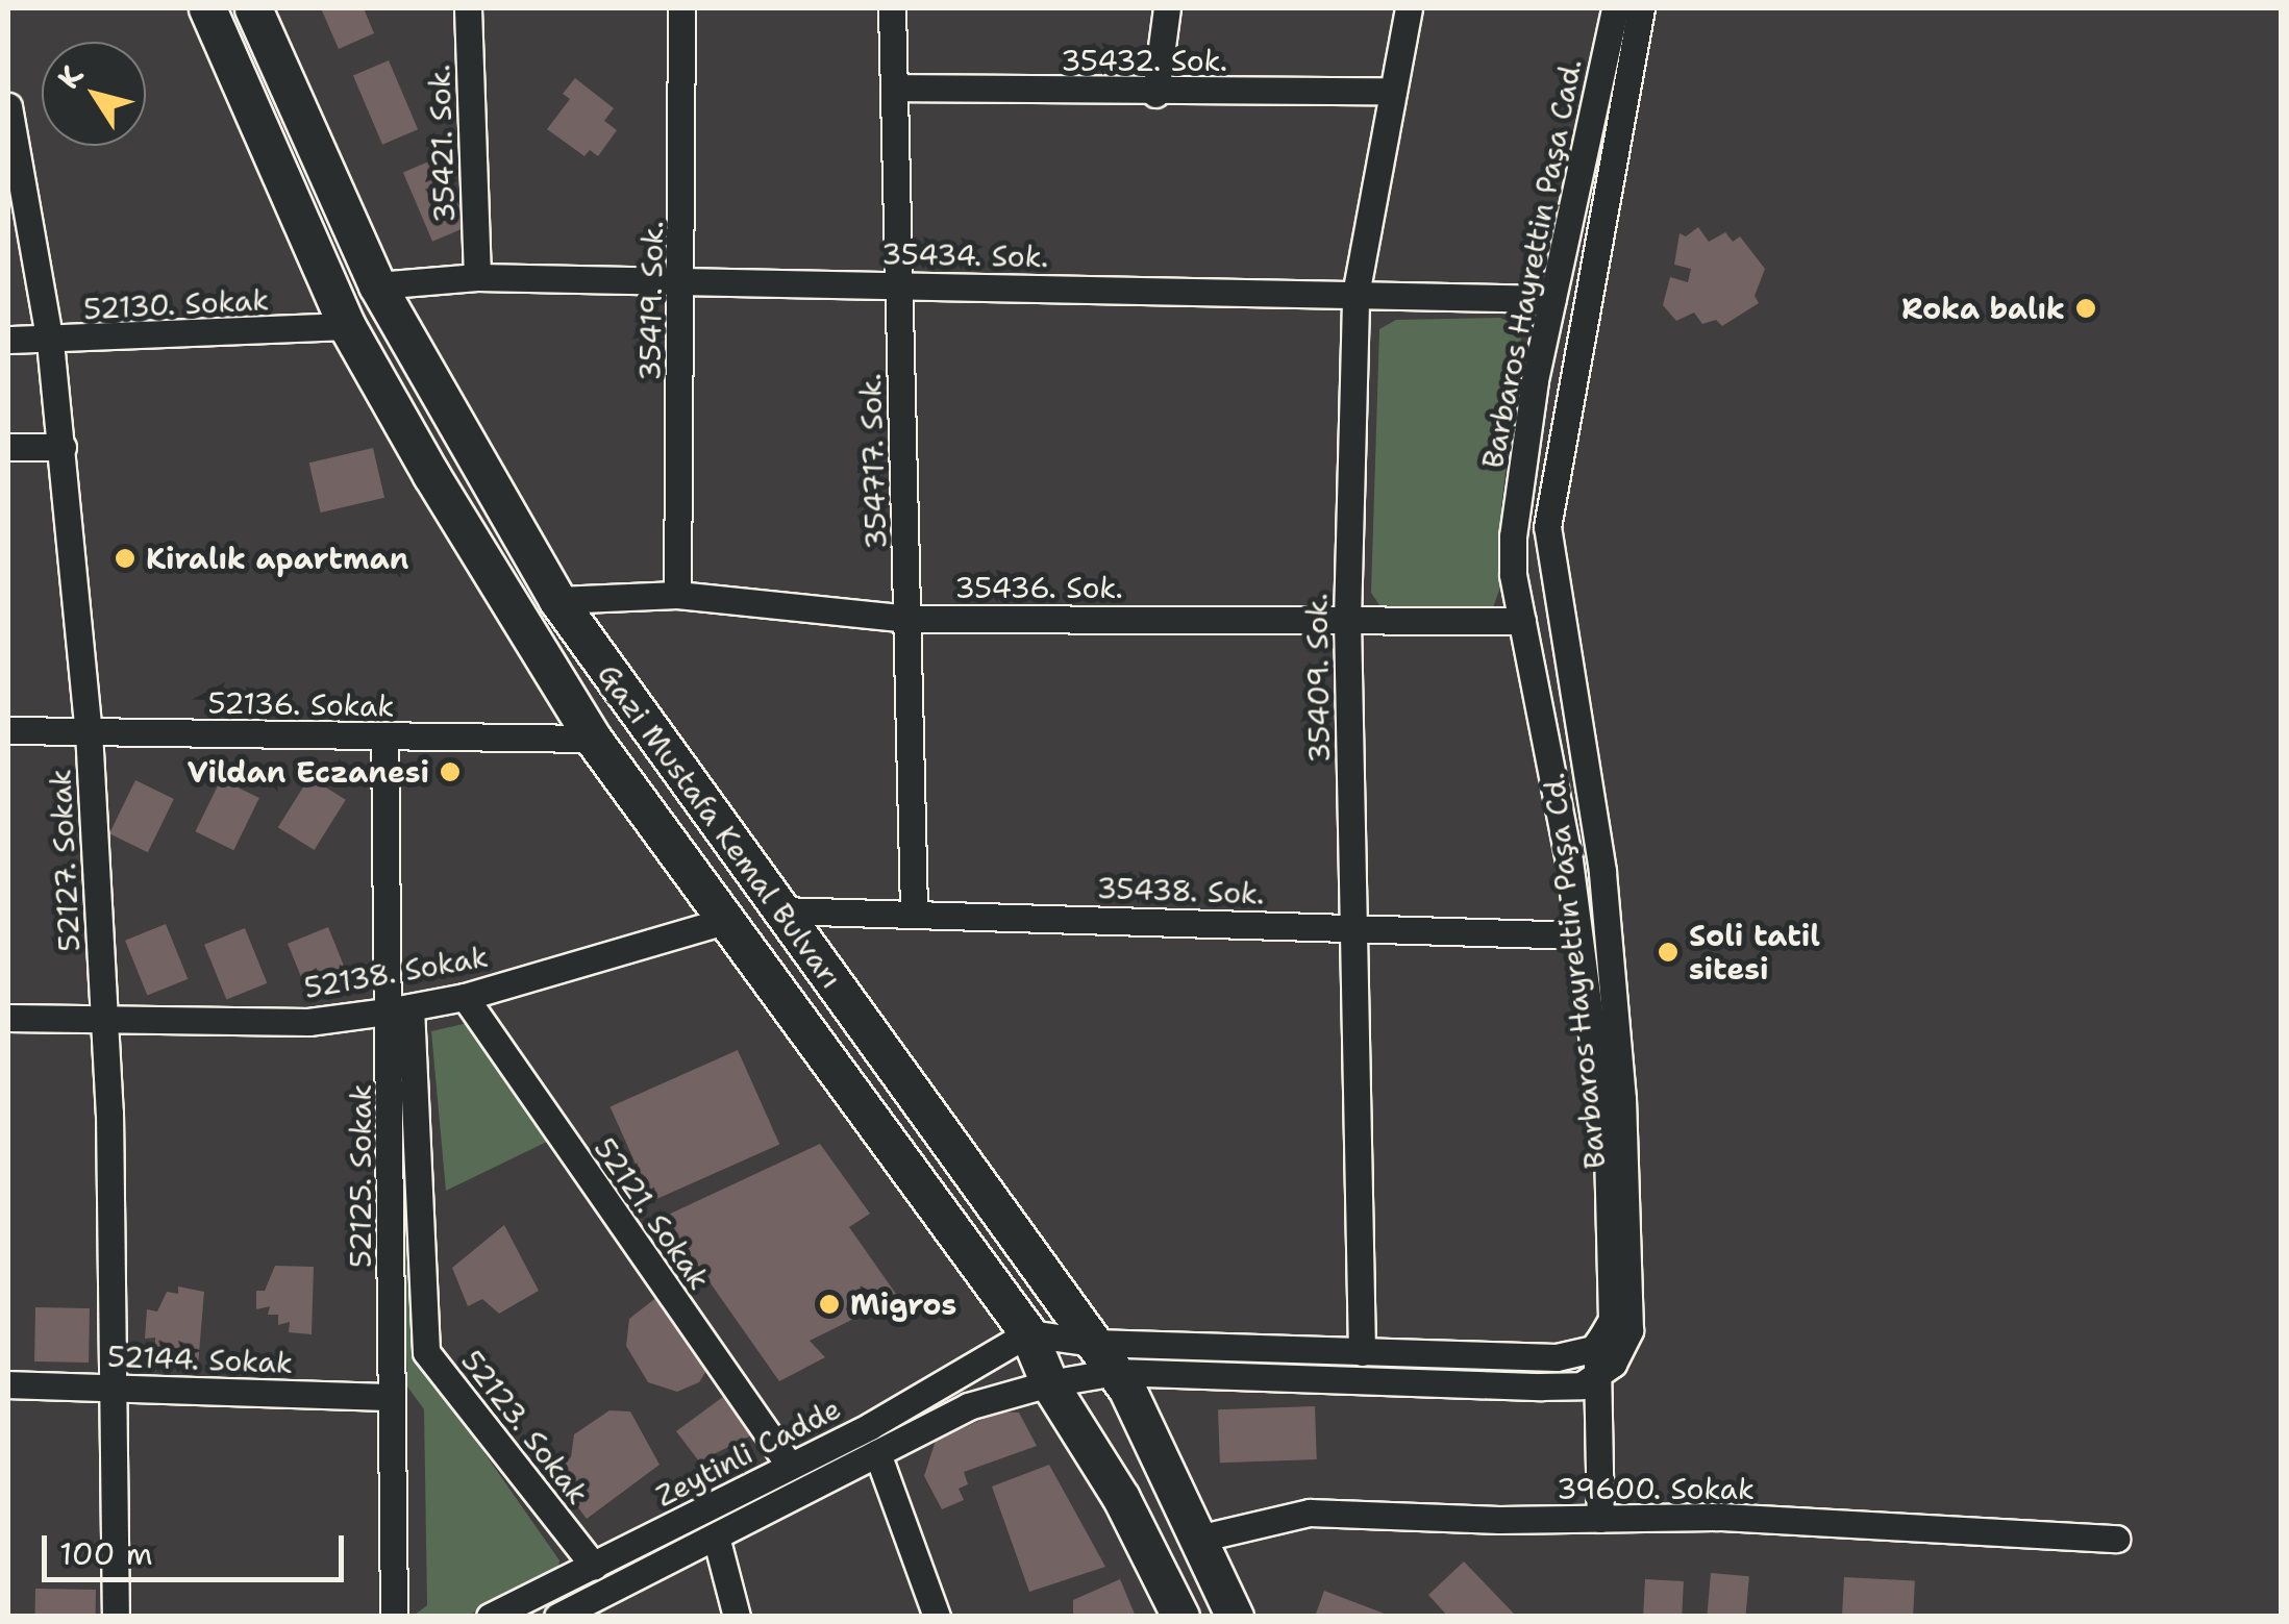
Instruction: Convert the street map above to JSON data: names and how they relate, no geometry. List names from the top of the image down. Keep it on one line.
{"streets":{"highway":["Gazi Mustafa Kemal Bulvarı"],"street":["35432. Sok.","35421. Sok.","35434. Sok.","Barbaros Hayrettin Paşa Cad.","35419. Sok.","52130. Sokak","354717. Sok.","35436. Sok.","35409. Sok.","52136. Sokak","52127. Sokak","35438. Sok.","Barbaros Hayrettin Paşa Cd.","52138. Sokak","52125. Sokak","52121. Sokak","52144. Sokak","52123. Sokak","Zeytinli Cadde","39600. Sokak"]},"crossings":[["35432. Sok.","354717. Sok."],["35432. Sok.","35409. Sok."],["35421. Sok.","35434. Sok."],["35434. Sok.","Barbaros Hayrettin Paşa Cad."],["35434. Sok.","35419. Sok."],["35434. Sok.","354717. Sok."],["35434. Sok.","35409. Sok."],["35434. Sok.","Gazi Mustafa Kemal Bulvarı"],["Barbaros Hayrettin Paşa Cad.","35436. Sok."],["Barbaros Hayrettin Paşa Cad.","35438. Sok."],["Barbaros Hayrettin Paşa Cad.","Barbaros Hayrettin Paşa Cd."],["35419. Sok.","35436. Sok."],["52130. Sokak","Gazi Mustafa Kemal Bulvarı"],["52130. Sokak","52127. Sokak"],["354717. Sok.","35436. Sok."],["354717. Sok.","35438. Sok."],["35436. Sok.","35409. Sok."],["35436. Sok.","Gazi Mustafa Kemal Bulvarı"],["35409. Sok.","35438. Sok."],["52136. Sokak","Gazi Mustafa Kemal Bulvarı"],["52136. Sokak","52127. Sokak"],["52136. Sokak","52125. Sokak"],["Gazi Mustafa Kemal Bulvarı","35438. Sok."],["Gazi Mustafa Kemal Bulvarı","52138. Sokak"],["Gazi Mustafa Kemal Bulvarı","Zeytinli Cadde"],["Gazi Mustafa Kemal Bulvarı","39600. Sokak"],["52127. Sokak","52138. Sokak"],["52127. Sokak","52144. Sokak"],["52138. Sokak","52125. Sokak"],["52138. Sokak","52121. Sokak"],["52138. Sokak","52123. Sokak"],["52125. Sokak","52144. Sokak"],["52125. Sokak","52123. Sokak"],["52121. Sokak","Zeytinli Cadde"],["52123. Sokak","Zeytinli Cadde"]],"places":["Roka balık","Kiralık apartman","Vildan Eczanesi","Soli tatil sitesi","Migros"],"scale_bar":"100 m","north":"top left"}
